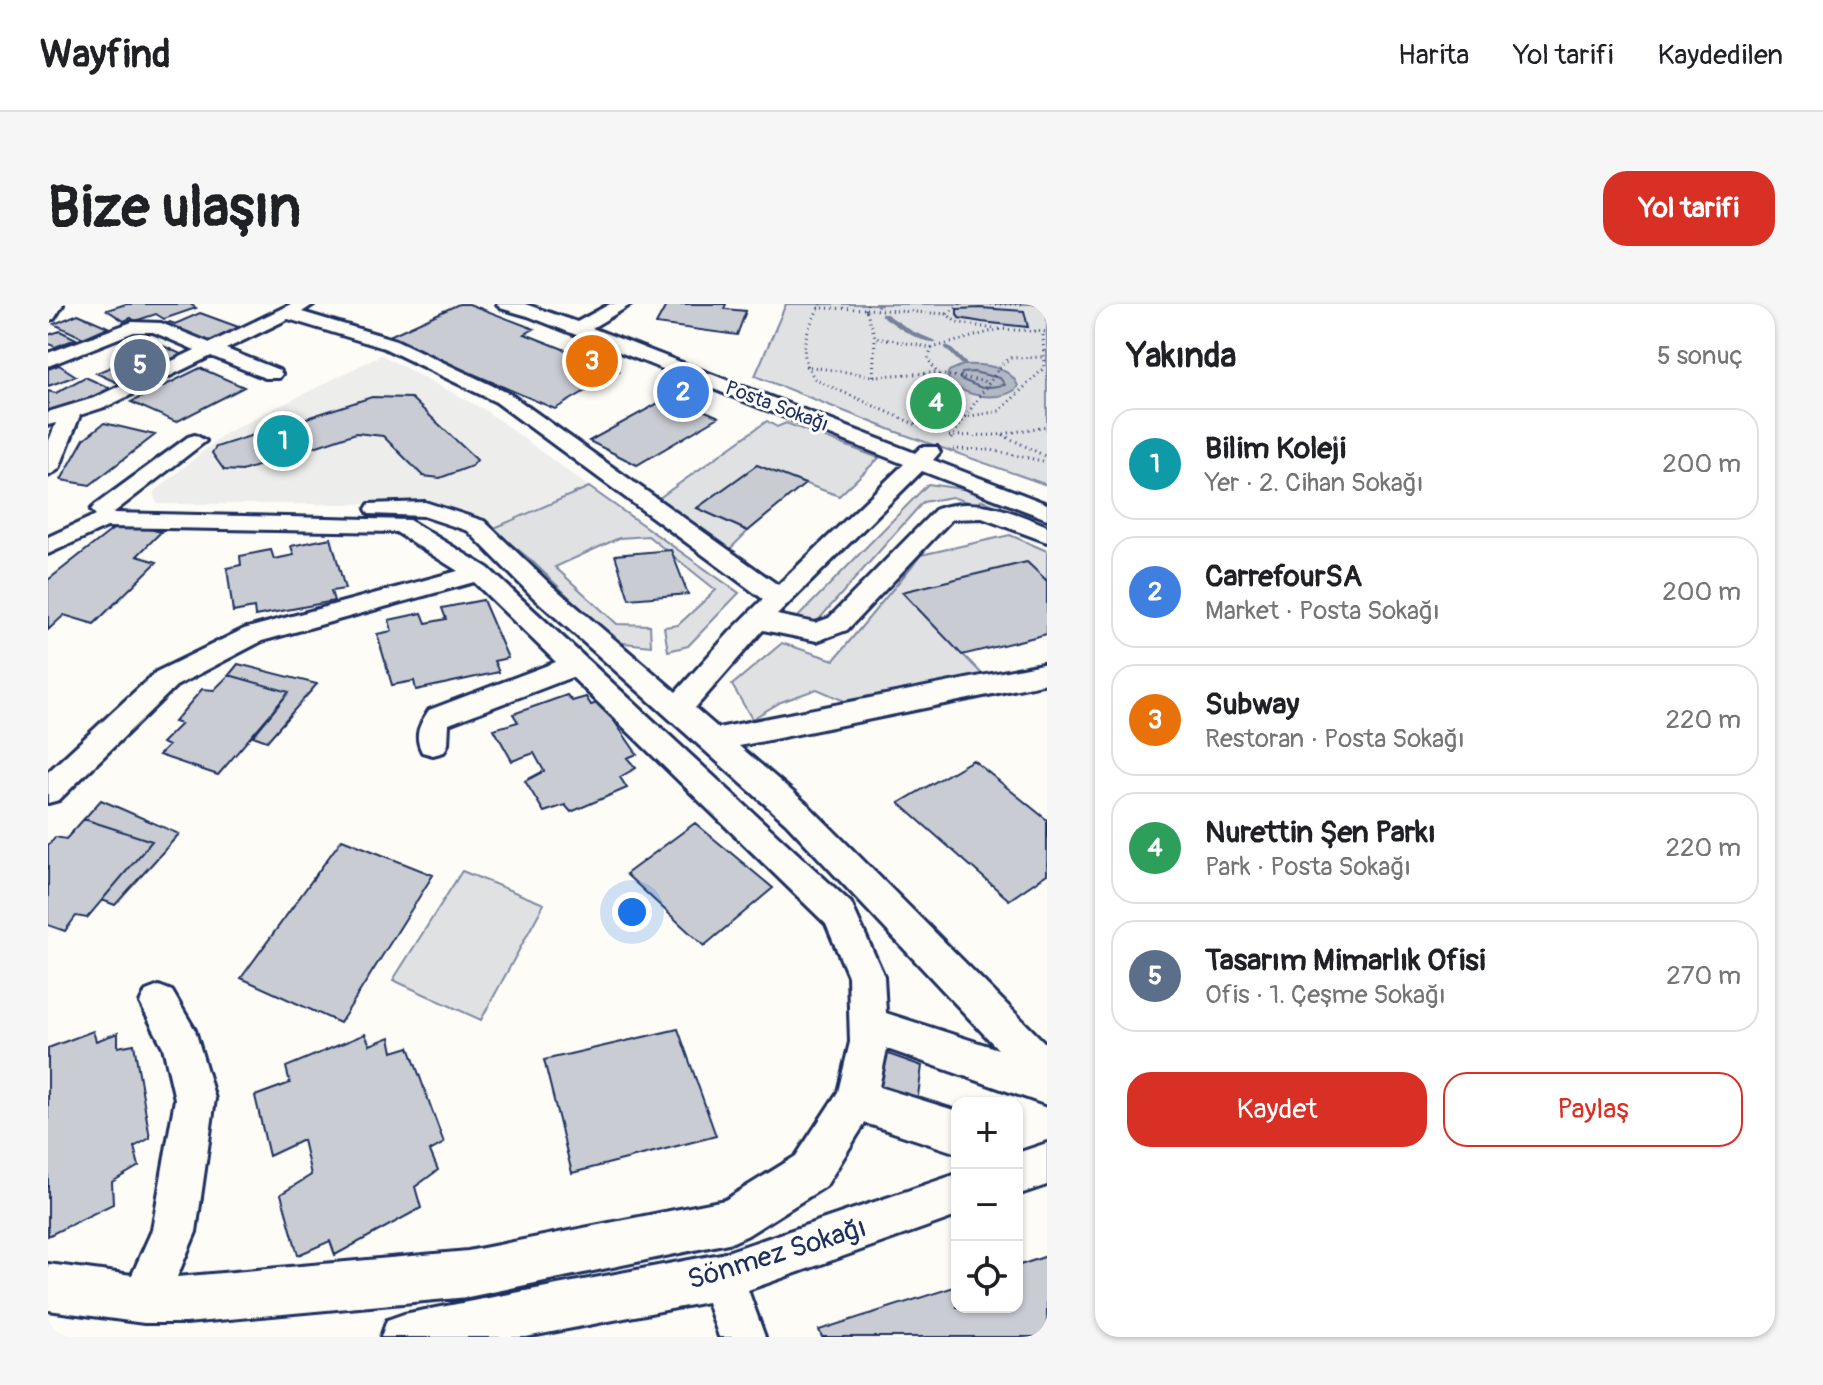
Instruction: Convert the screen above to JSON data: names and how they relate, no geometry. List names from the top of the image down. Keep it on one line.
{"streets":{"street":["Posta Sokağı","Sönmez Sokağı"]},"page":{"header":"Wayfind","nav":["Harita","Yol tarifi","Kaydedilen"],"buttons":["Yol tarifi",["Kaydet","Paylaş"]],"title":"Bize ulaşın","heading":["Yakında","5 sonuç"],"pins":["3","5","2","4","1"],"list":[{"mark":"1","name":"Bilim Koleji","note":"Yer · 2. Cihan Sokağı","value":"200 m"},{"mark":"2","name":"CarrefourSA","note":"Market · Posta Sokağı","value":"200 m"},{"mark":"3","name":"Subway","note":"Restoran · Posta Sokağı","value":"220 m"},{"mark":"4","name":"Nurettin Şen Parkı","note":"Park · Posta Sokağı","value":"220 m"},{"mark":"5","name":"Tasarım Mimarlık Ofisi","note":"Ofis · 1. Çeşme Sokağı","value":"270 m"}],"map_buttons":["+","−"]}}
